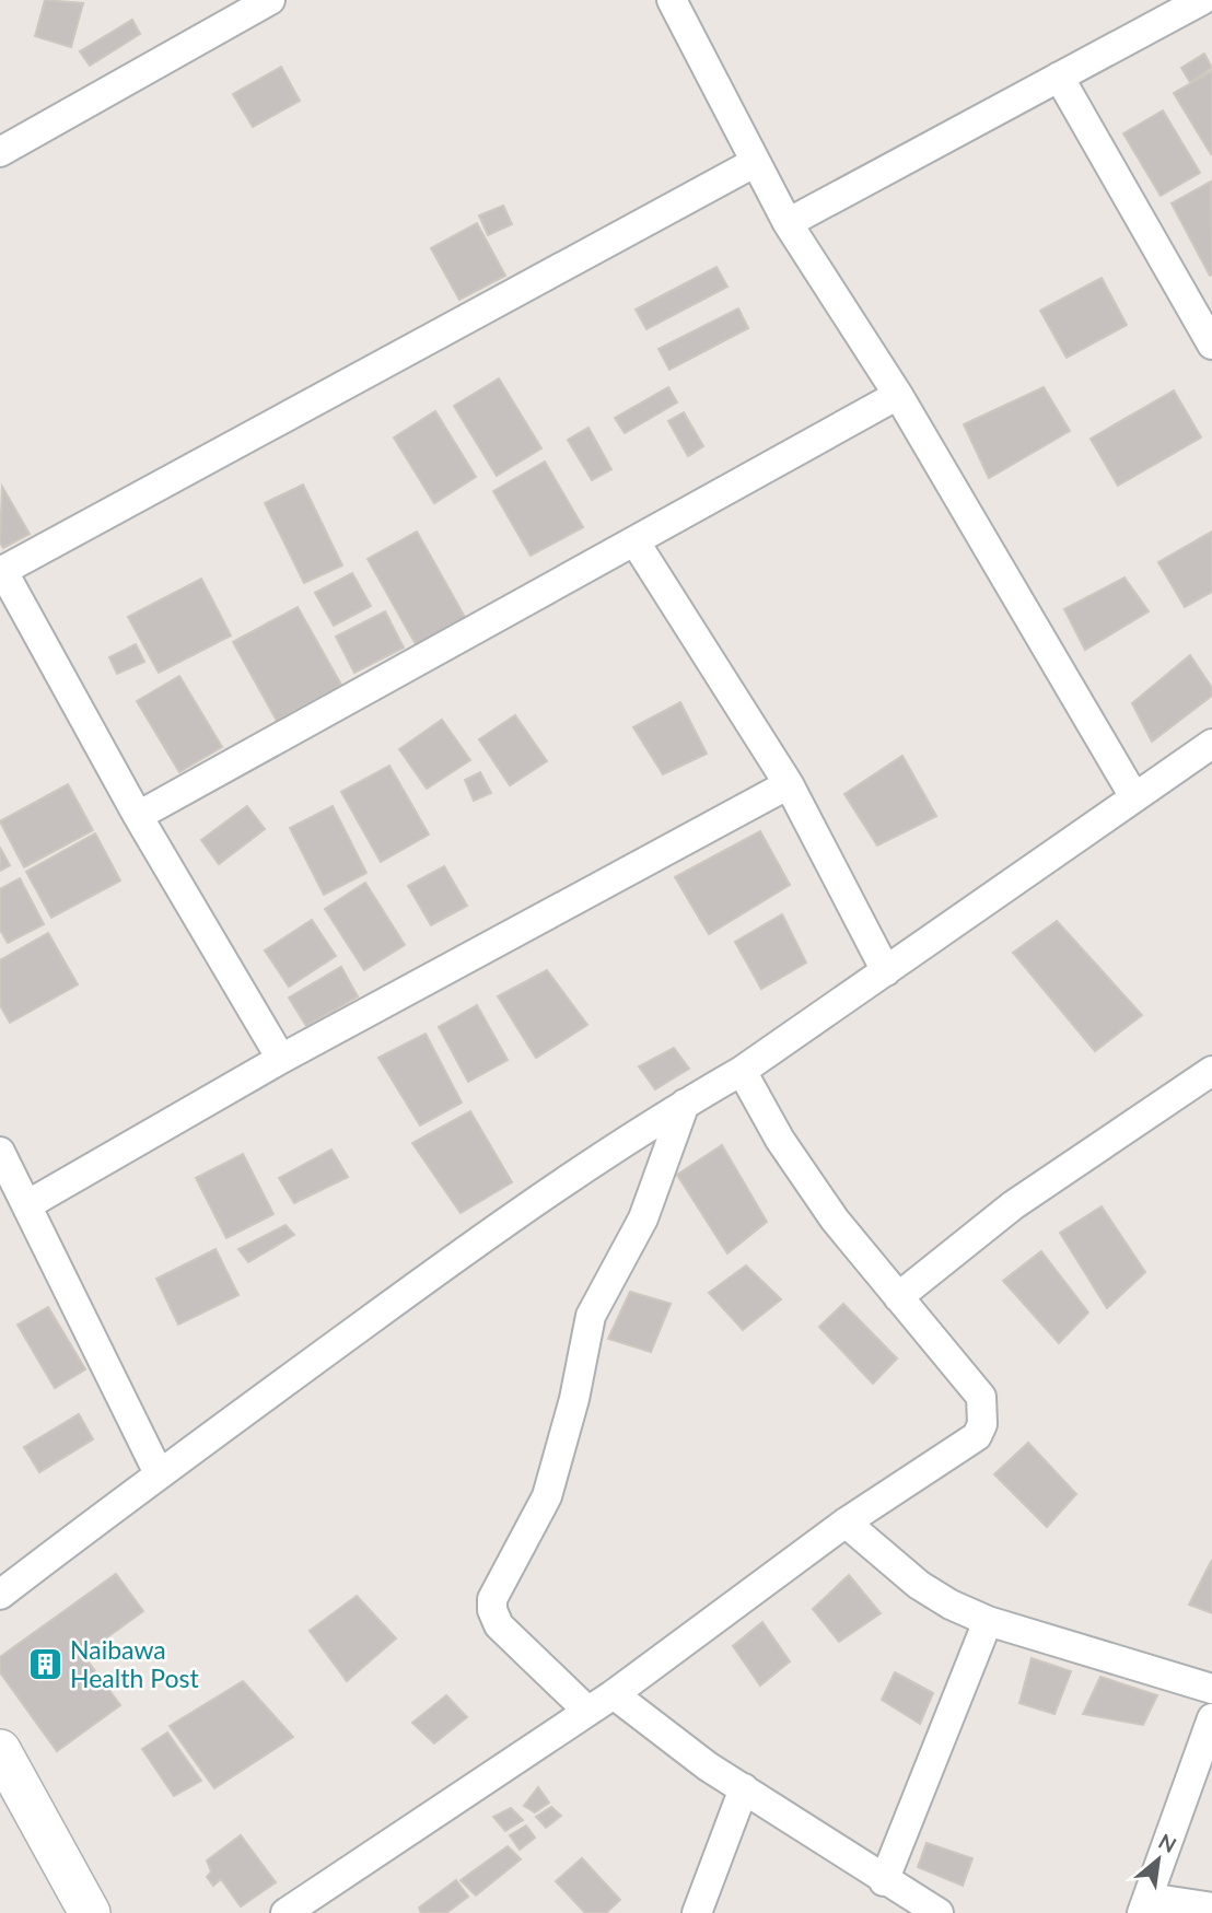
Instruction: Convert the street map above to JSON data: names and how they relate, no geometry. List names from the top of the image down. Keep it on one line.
{"places":{"building":["Naibawa Health Post"]},"north":"top right"}
